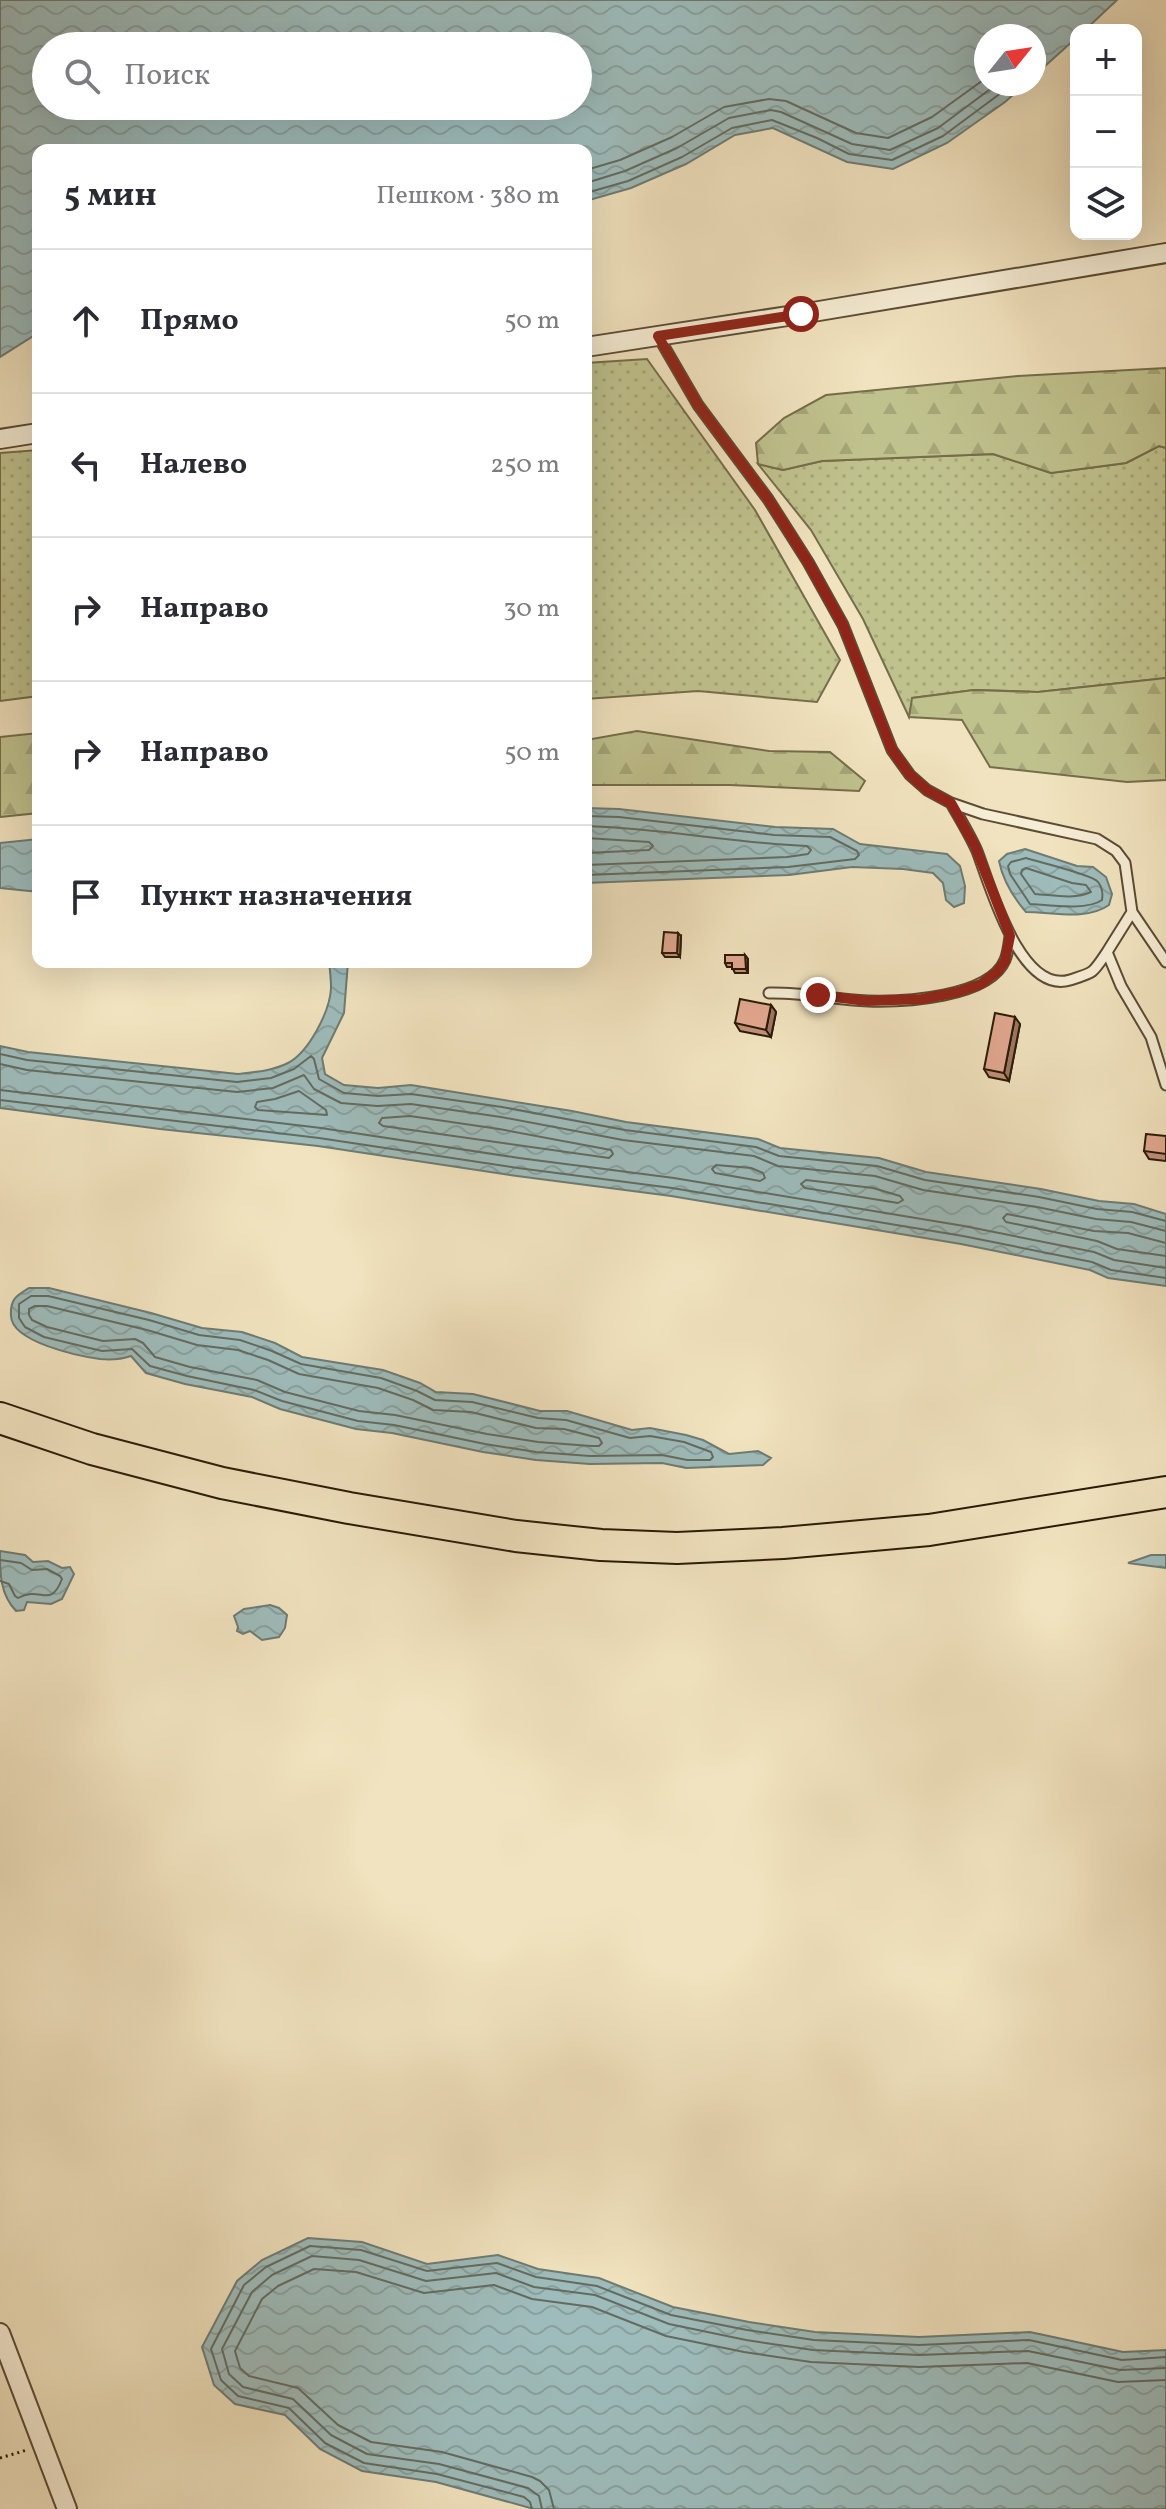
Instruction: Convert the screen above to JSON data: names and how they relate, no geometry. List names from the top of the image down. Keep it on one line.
{"north":"top right","page":{"map_buttons":["+","−"],"search":"Поиск","heading":["5 мин","Пешком · 380 m"],"list":[["Прямо","50 m"],["Налево","250 m"],["Направо","30 m"],["Направо","50 m"],"Пункт назначения"]}}
